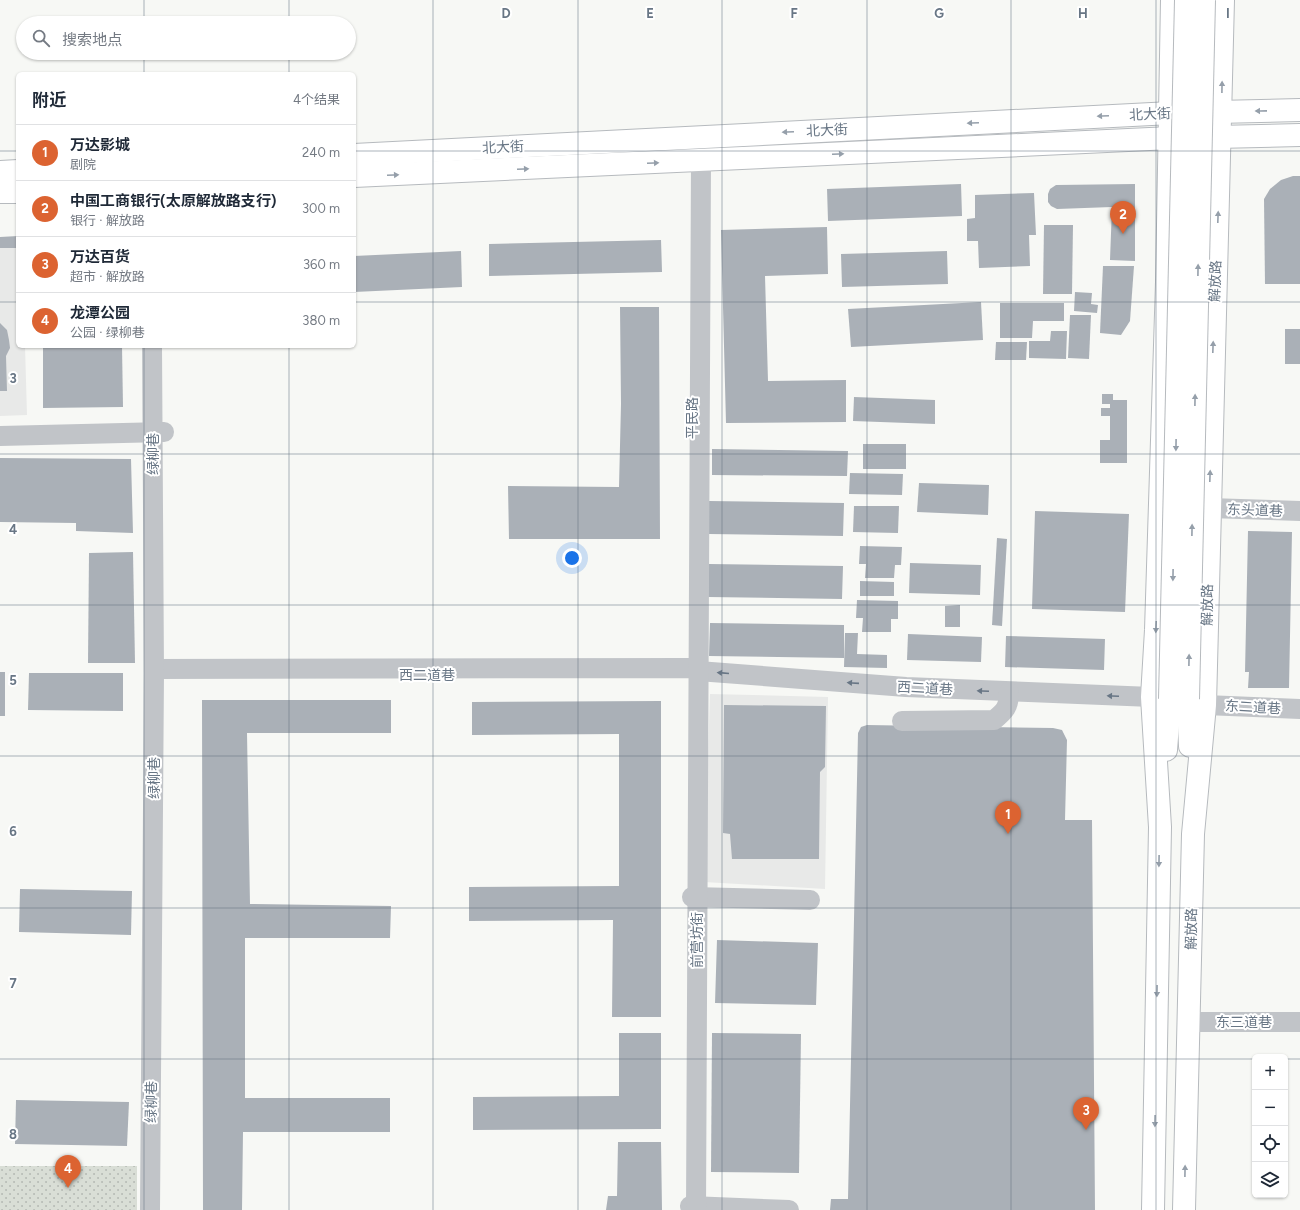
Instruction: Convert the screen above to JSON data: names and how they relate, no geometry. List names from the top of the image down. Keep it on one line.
{"streets":{"main road":["北大街","解放路"],"street":["平民路","绿柳巷","东头道巷","西二道巷","东二道巷","前营坊街","东三道巷"]},"crossings":[["北大街","解放路"],["解放路","东头道巷"],["解放路","西二道巷"],["解放路","东二道巷"],["解放路","东三道巷"],["平民路","西二道巷"],["平民路","前营坊街"],["绿柳巷","西二道巷"],["西二道巷","东二道巷"],["西二道巷","前营坊街"]],"one_way":["西二道巷"],"page":{"search":"搜索地点","heading":["附近","4个结果"],"list":[{"mark":"1","name":"万达影城","note":"剧院","value":"240 m"},{"mark":"2","name":"中国工商银行(太原解放路支行)","note":"银行 · 解放路","value":"300 m"},{"mark":"3","name":"万达百货","note":"超市 · 解放路","value":"360 m"},{"mark":"4","name":"龙潭公园","note":"公园 · 绿柳巷","value":"380 m"}],"pins":["2","1","3","4"],"map_buttons":["+","−"]},"grid":{"columns":["D","E","F","G","H","I"],"rows":["3","4","5","6","7","8"]}}
